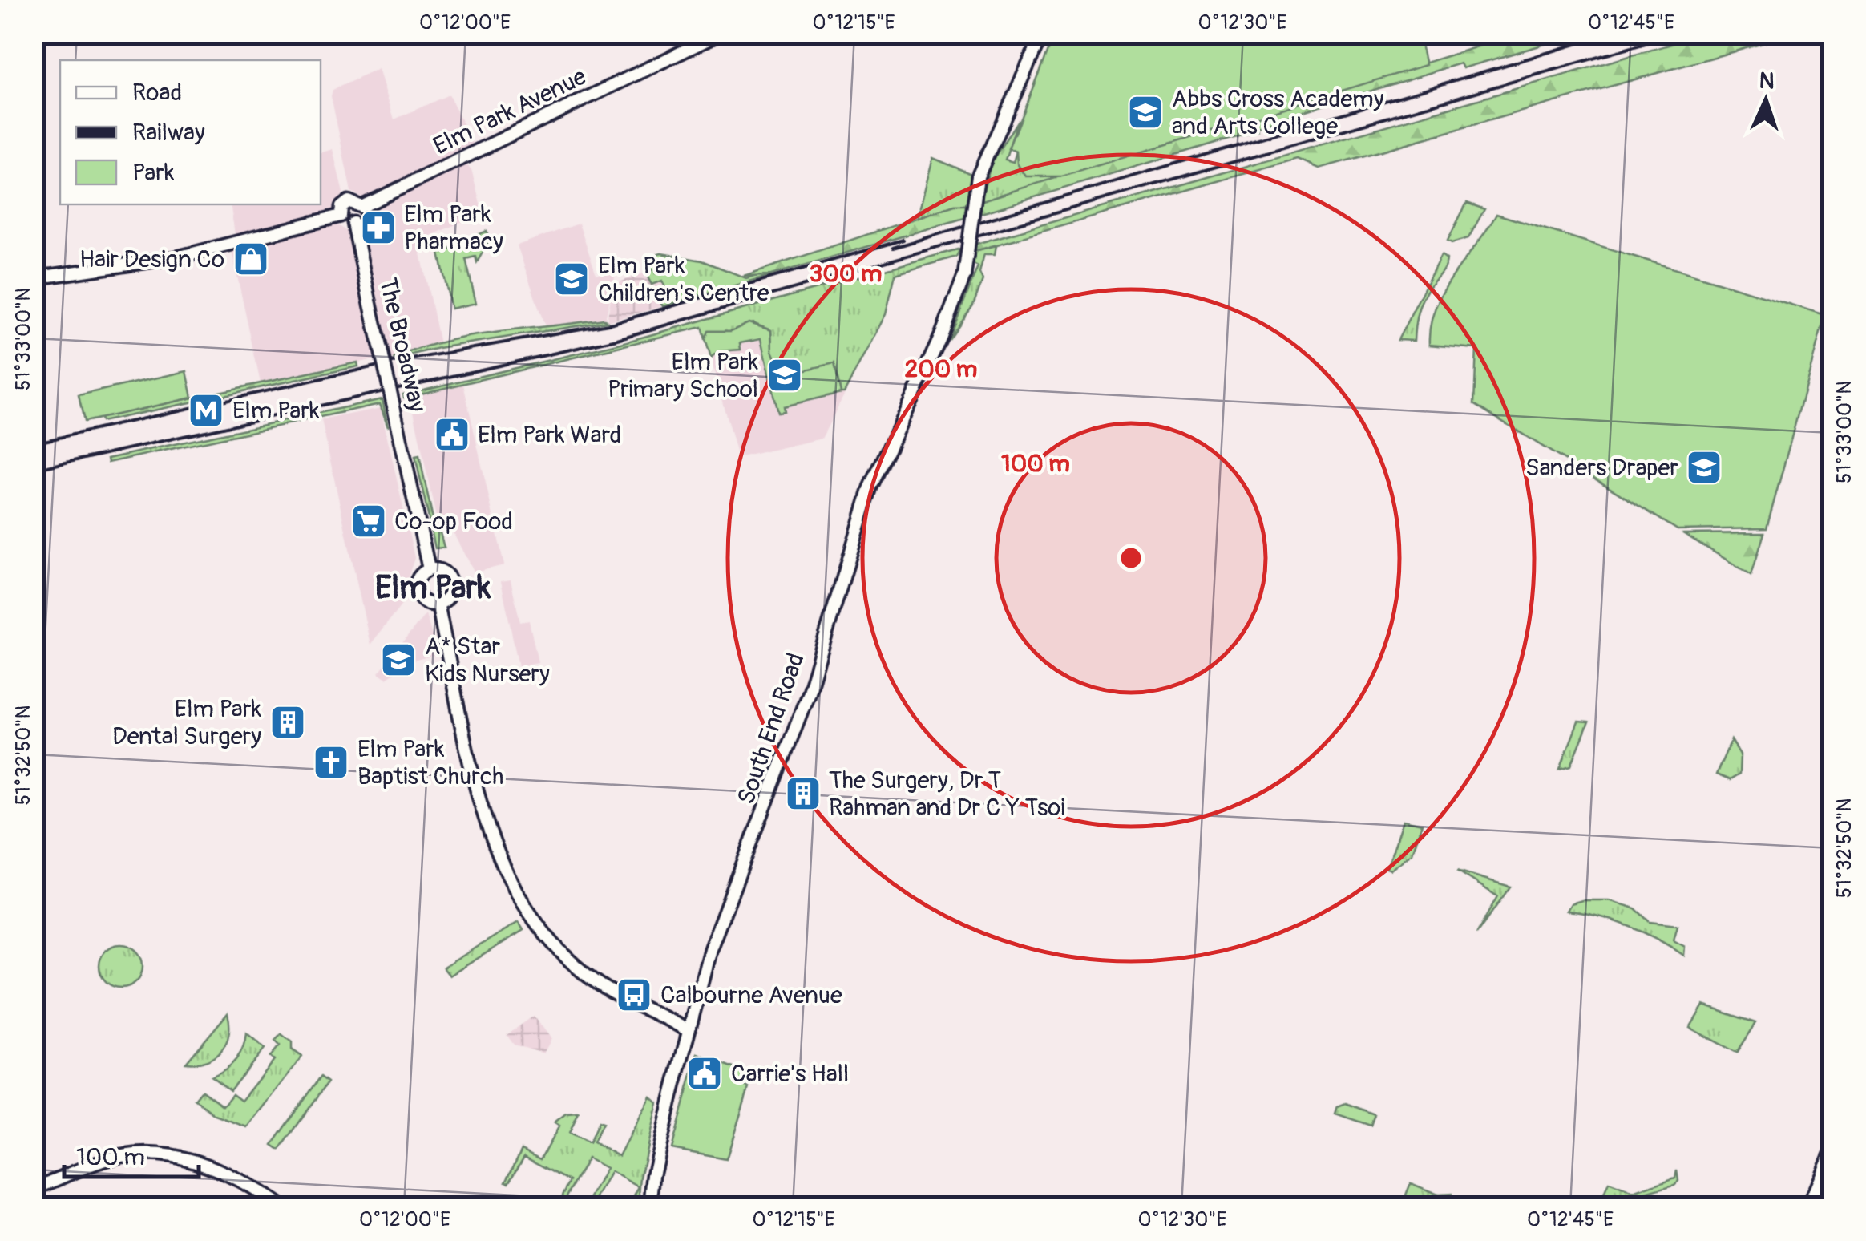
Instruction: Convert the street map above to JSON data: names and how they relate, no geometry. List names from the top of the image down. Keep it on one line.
{"streets":{"street":["Elm Park Avenue","The Broadway","South End Road"]},"crossings":[["Elm Park Avenue","The Broadway"]],"districts":["Elm Park"],"places":{"school or university":["Abbs Cross Academy and Arts College","Elm Park Children's Centre","Elm Park Primary School","Sanders Draper","A* Star Kids Nursery"],"pharmacy":["Elm Park Pharmacy"],"shop":["Hair Design Co"],"metro station":["Elm Park"],"public building":["Elm Park Ward","Carrie's Hall"],"supermarket":["Co-op Food"],"building":["Elm Park Dental Surgery","The Surgery, Dr T Rahman and Dr C Y Tsoi"],"church":["Elm Park Baptist Church"],"bus stop":["Calbourne Avenue"]},"legend":["Road","Railway","Park"],"scale_bar":"100 m","north":"top","coordinates":["0°12'00\"E","0°12'15\"E","0°12'30\"E","0°12'45\"E","51°33'00\"N","51°32'50\"N"],"rings":["300 m","200 m","100 m"]}
